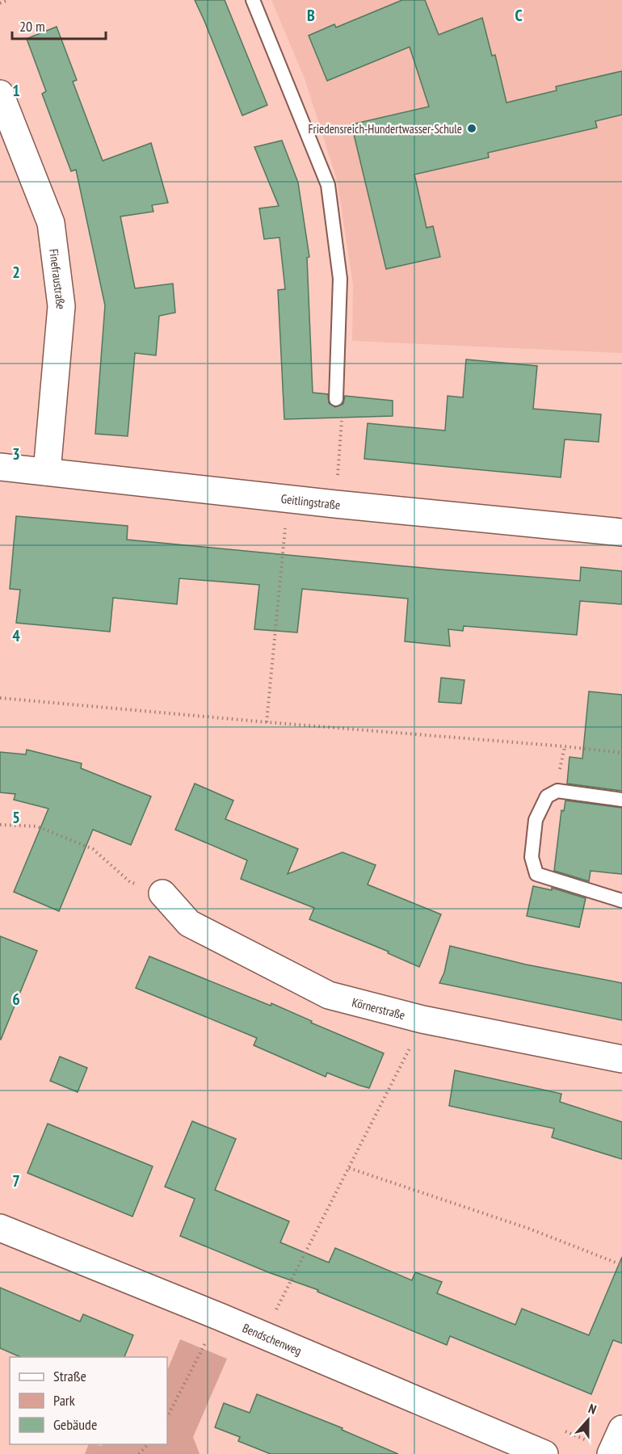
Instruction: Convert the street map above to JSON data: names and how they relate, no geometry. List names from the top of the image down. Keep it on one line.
{"streets":{"street":["Finefraustraße","Geitlingstraße","Körnerstraße","Bendschenweg"]},"crossings":[["Finefraustraße","Geitlingstraße"]],"places":["Friedensreich-Hundertwasser-Schule"],"legend":["Straße","Park","Gebäude"],"scale_bar":"20 m","north":"top","grid":{"columns":["B","C"],"rows":["1","2","3","4","5","6","7"]}}
